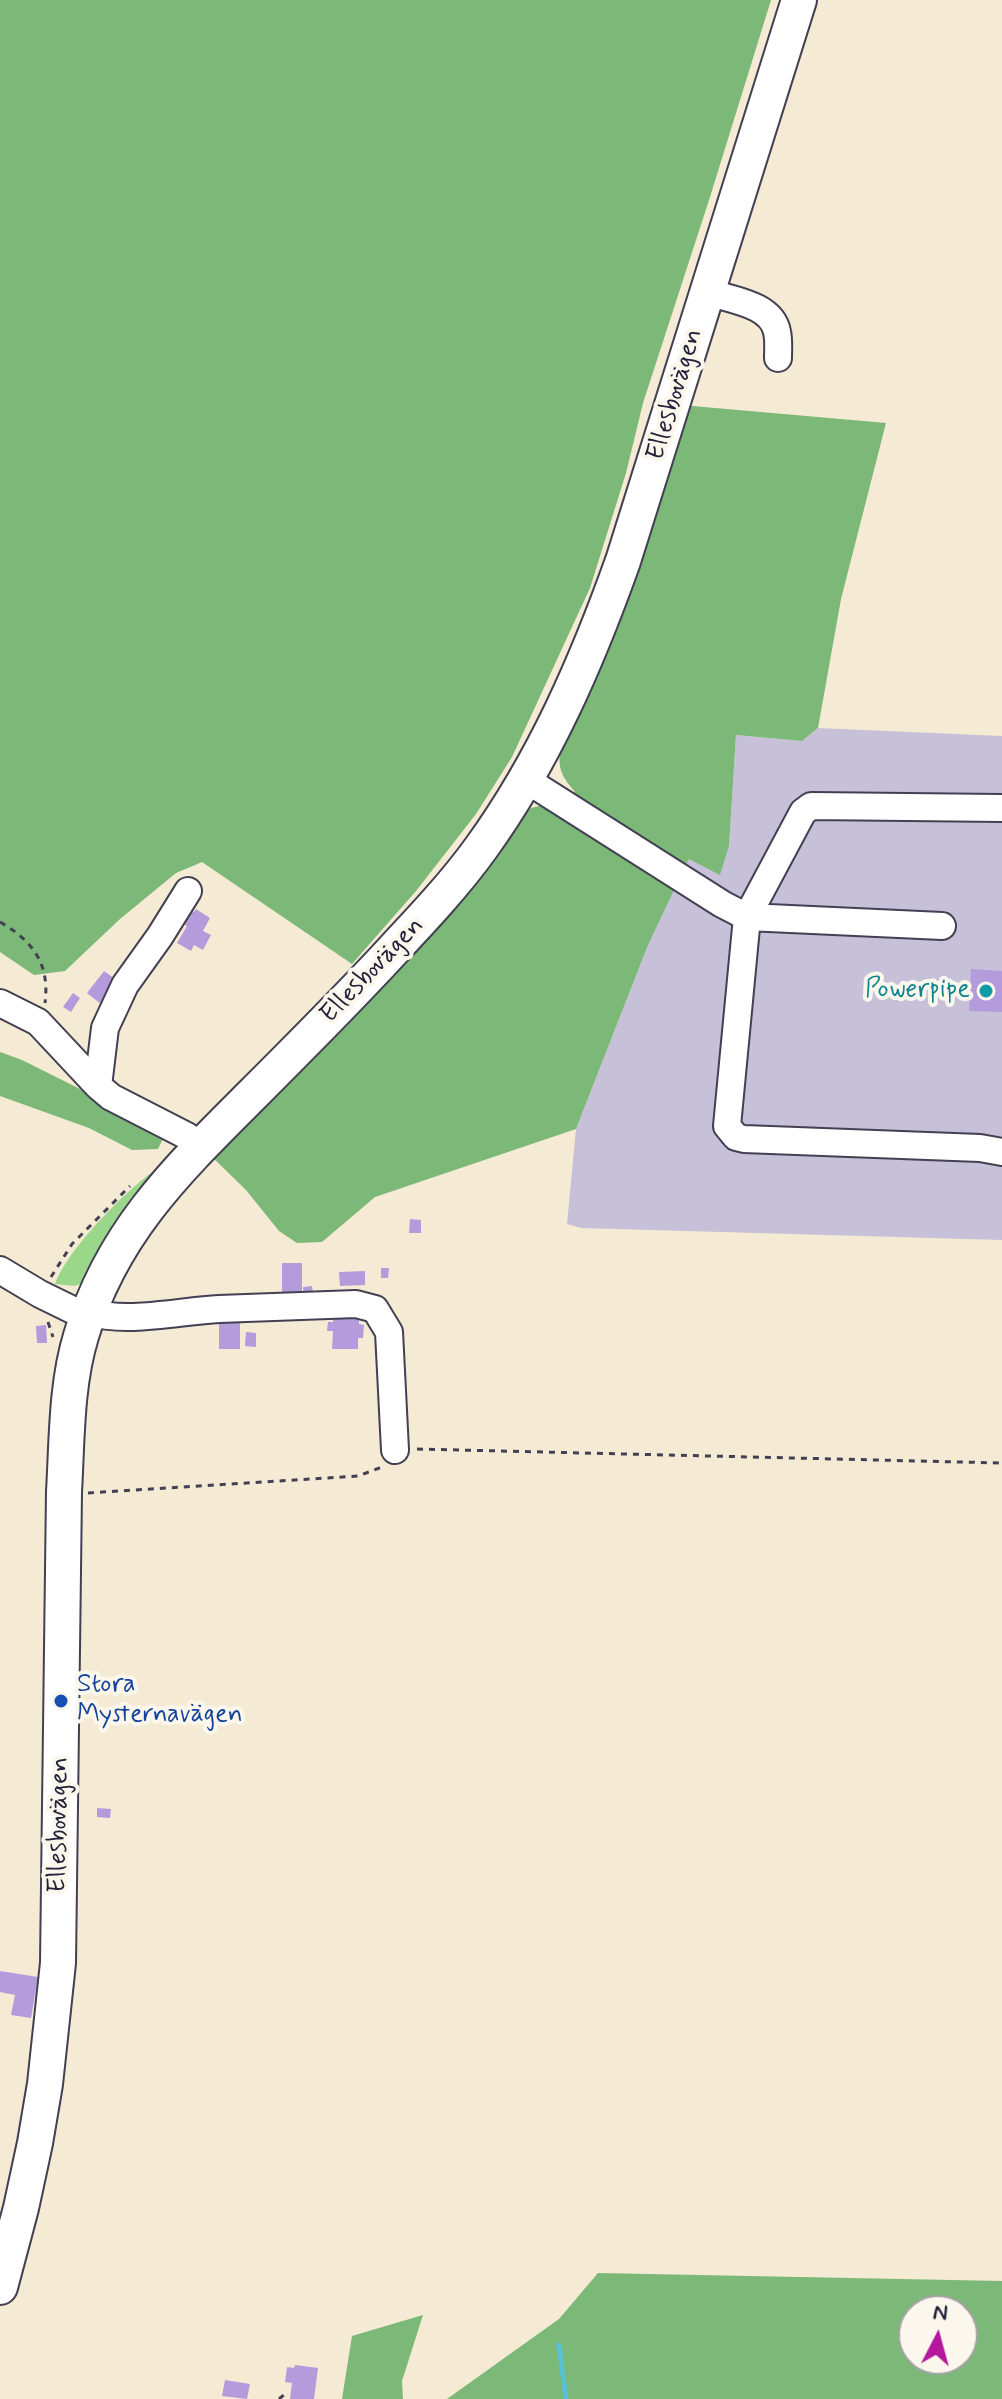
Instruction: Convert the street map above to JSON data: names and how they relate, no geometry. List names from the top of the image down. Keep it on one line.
{"streets":{"main road":["Ellesbovägen"]},"places":["Powerpipe","Stora Mysternavägen"],"north":"top"}
